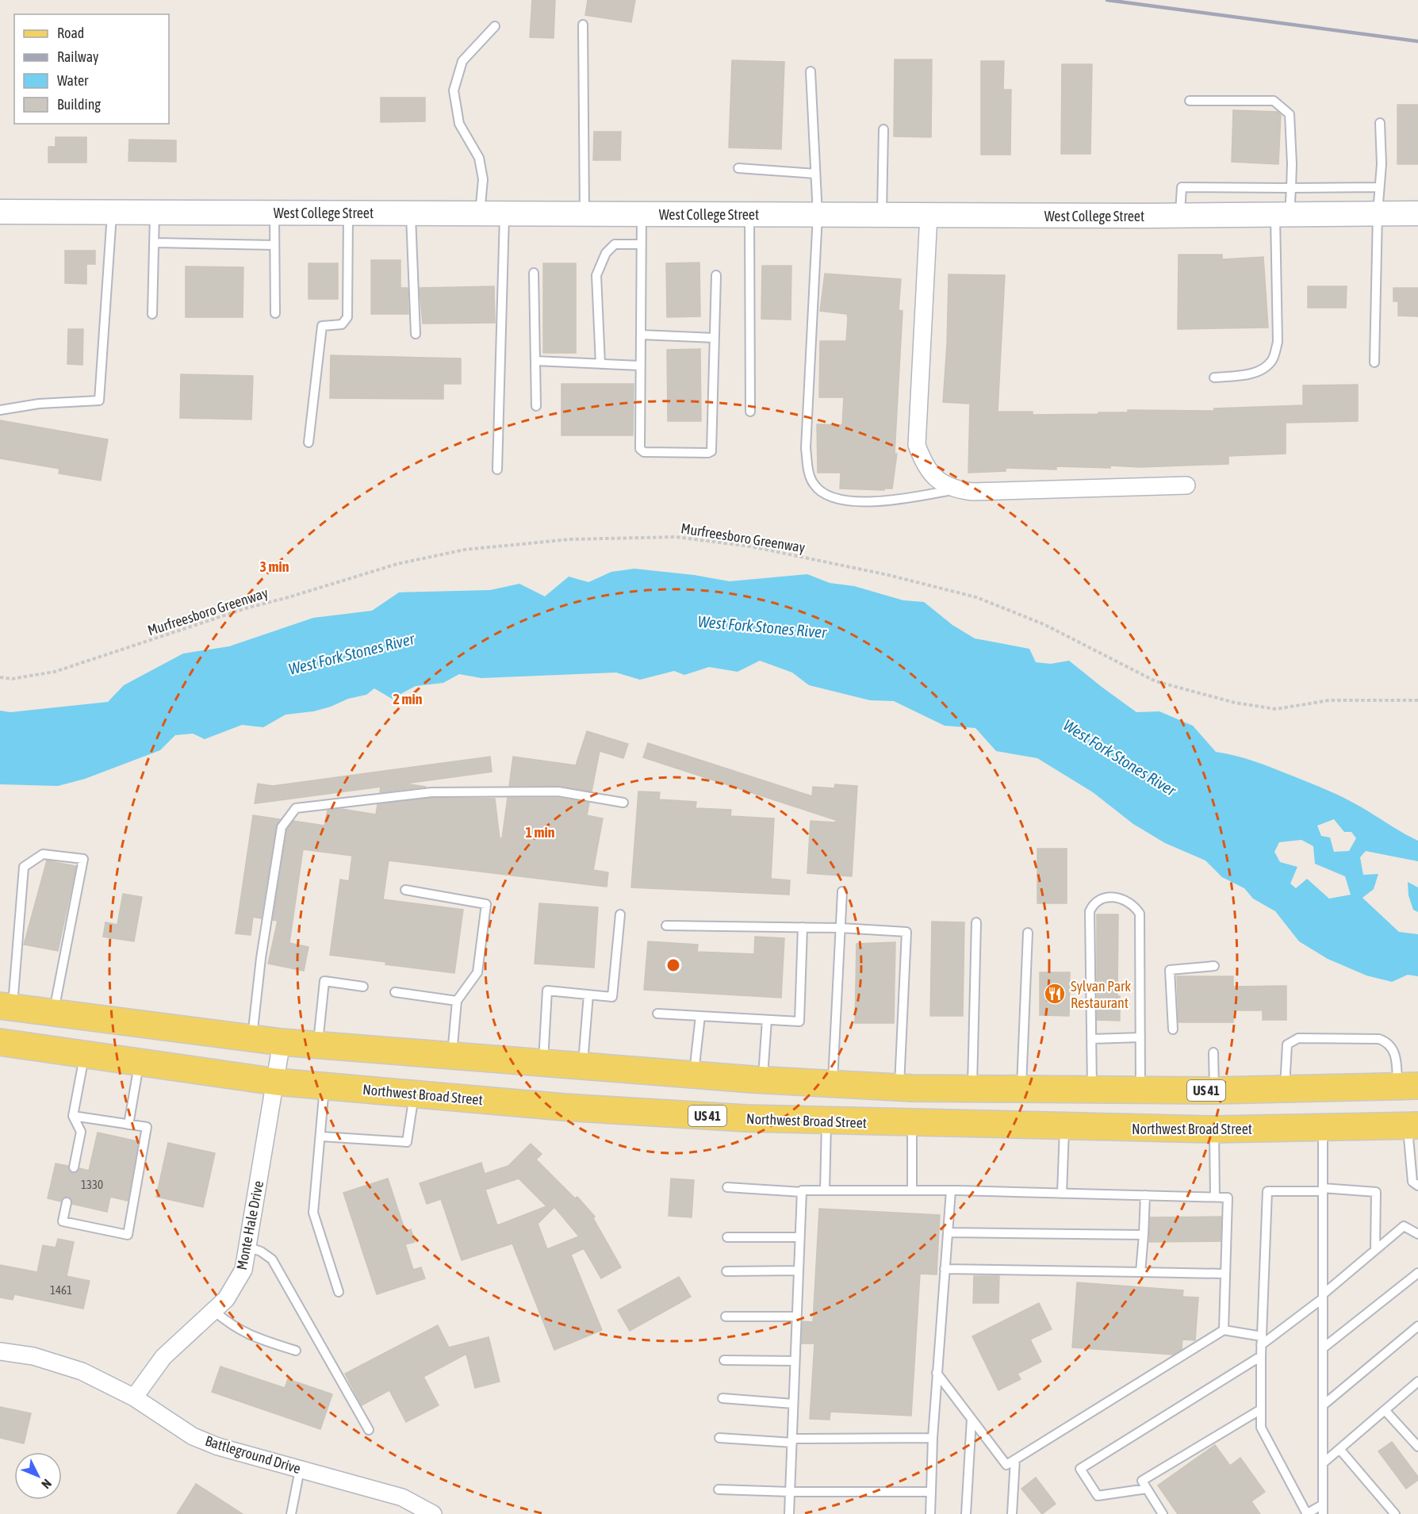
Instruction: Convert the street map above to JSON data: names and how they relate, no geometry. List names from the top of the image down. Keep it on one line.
{"streets":{"main road":["US 41","Northwest Broad Street"],"street":["West College Street","Monte Hale Drive","Battleground Drive"],"path":["Murfreesboro Greenway"]},"crossings":[["US 41","Monte Hale Drive"],["Northwest Broad Street","Monte Hale Drive"],["Monte Hale Drive","Battleground Drive"]],"water":["West Fork Stones River"],"places":{"restaurant":["Sylvan Park Restaurant"]},"house_numbers":["1330","1461"],"legend":["Road","Railway","Water","Building"],"north":"bottom right","rings":["3 min","2 min","1 min"]}
